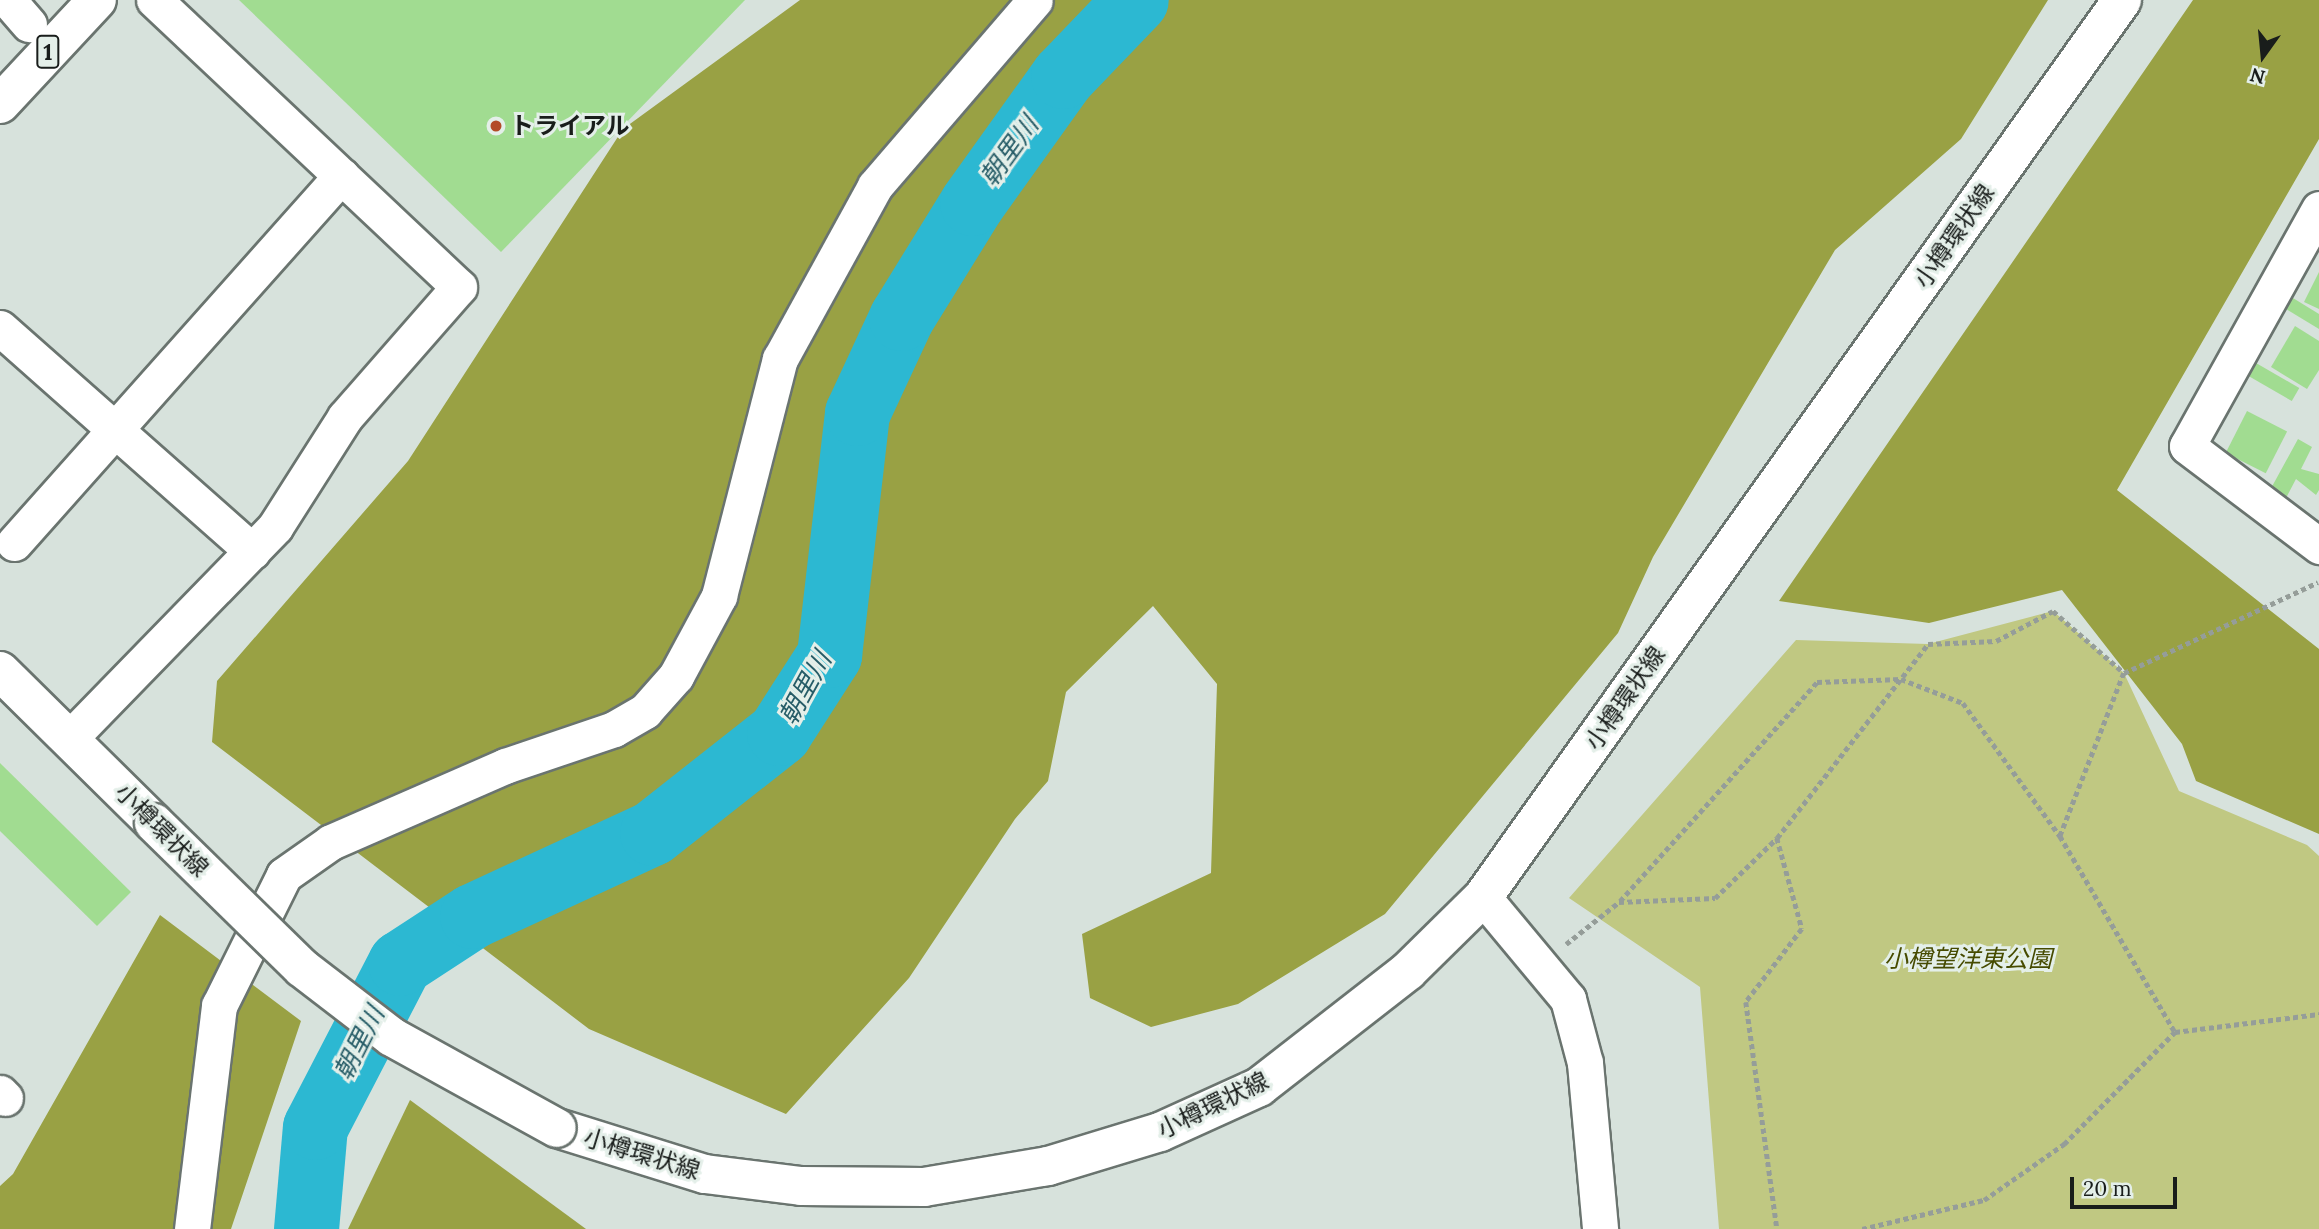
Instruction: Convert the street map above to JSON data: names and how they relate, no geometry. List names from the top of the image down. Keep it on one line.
{"streets":{"main road":["1","小樽環状線"]},"water":["朝里川"],"parks":["小樽望洋東公園"],"places":["トライアル"],"scale_bar":"20 m","north":"bottom"}
